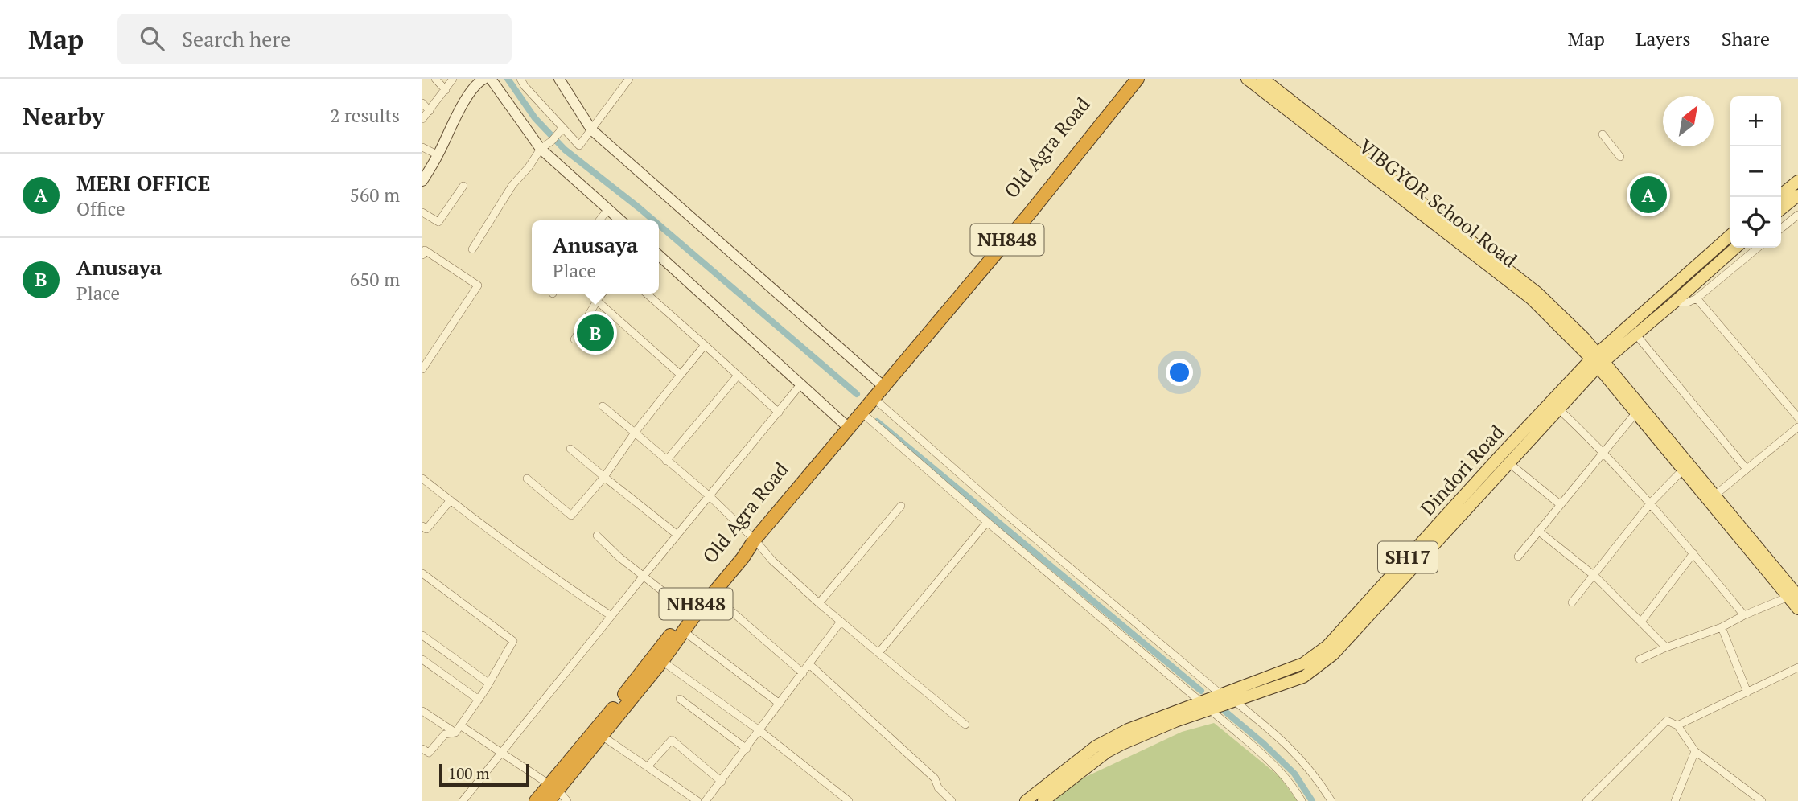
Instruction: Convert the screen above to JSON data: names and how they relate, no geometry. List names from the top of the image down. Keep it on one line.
{"streets":{"highway":["Old Agra Road","NH848"],"main road":["VIBGYOR School Road","Dindori Road","SH17"]},"crossings":[["Old Agra Road","NH848"],["VIBGYOR School Road","Dindori Road"]],"scale_bar":"100 m","north":"top right","page":{"header":"Map","search":"Search here","nav":["Map","Layers","Share"],"heading":["Nearby","2 results"],"map_buttons":["+","−"],"list":[{"mark":"A","name":"MERI OFFICE","note":"Office","value":"560 m"},{"mark":"B","name":"Anusaya","note":"Place","value":"650 m"}],"pins":["A","B"],"popup":["Anusaya","Place"],"scale":"100 m"}}
